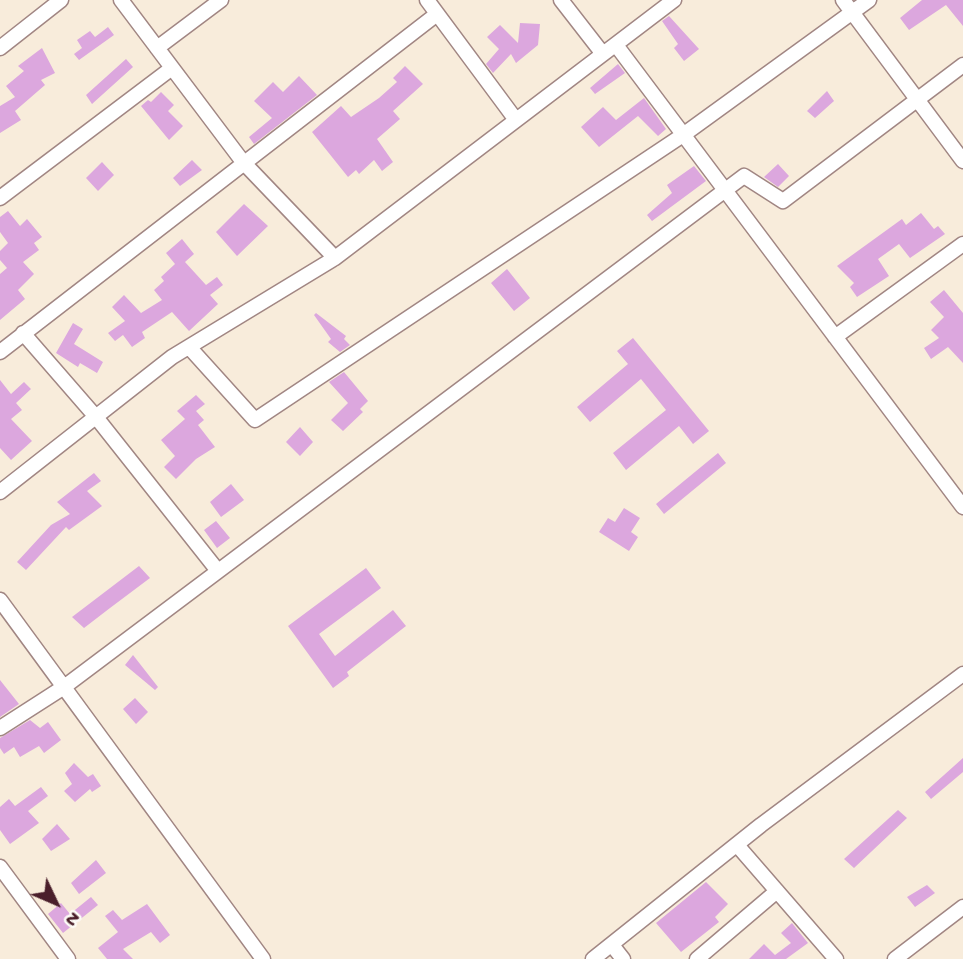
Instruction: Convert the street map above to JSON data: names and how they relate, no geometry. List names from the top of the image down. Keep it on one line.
{"north":"bottom right"}
